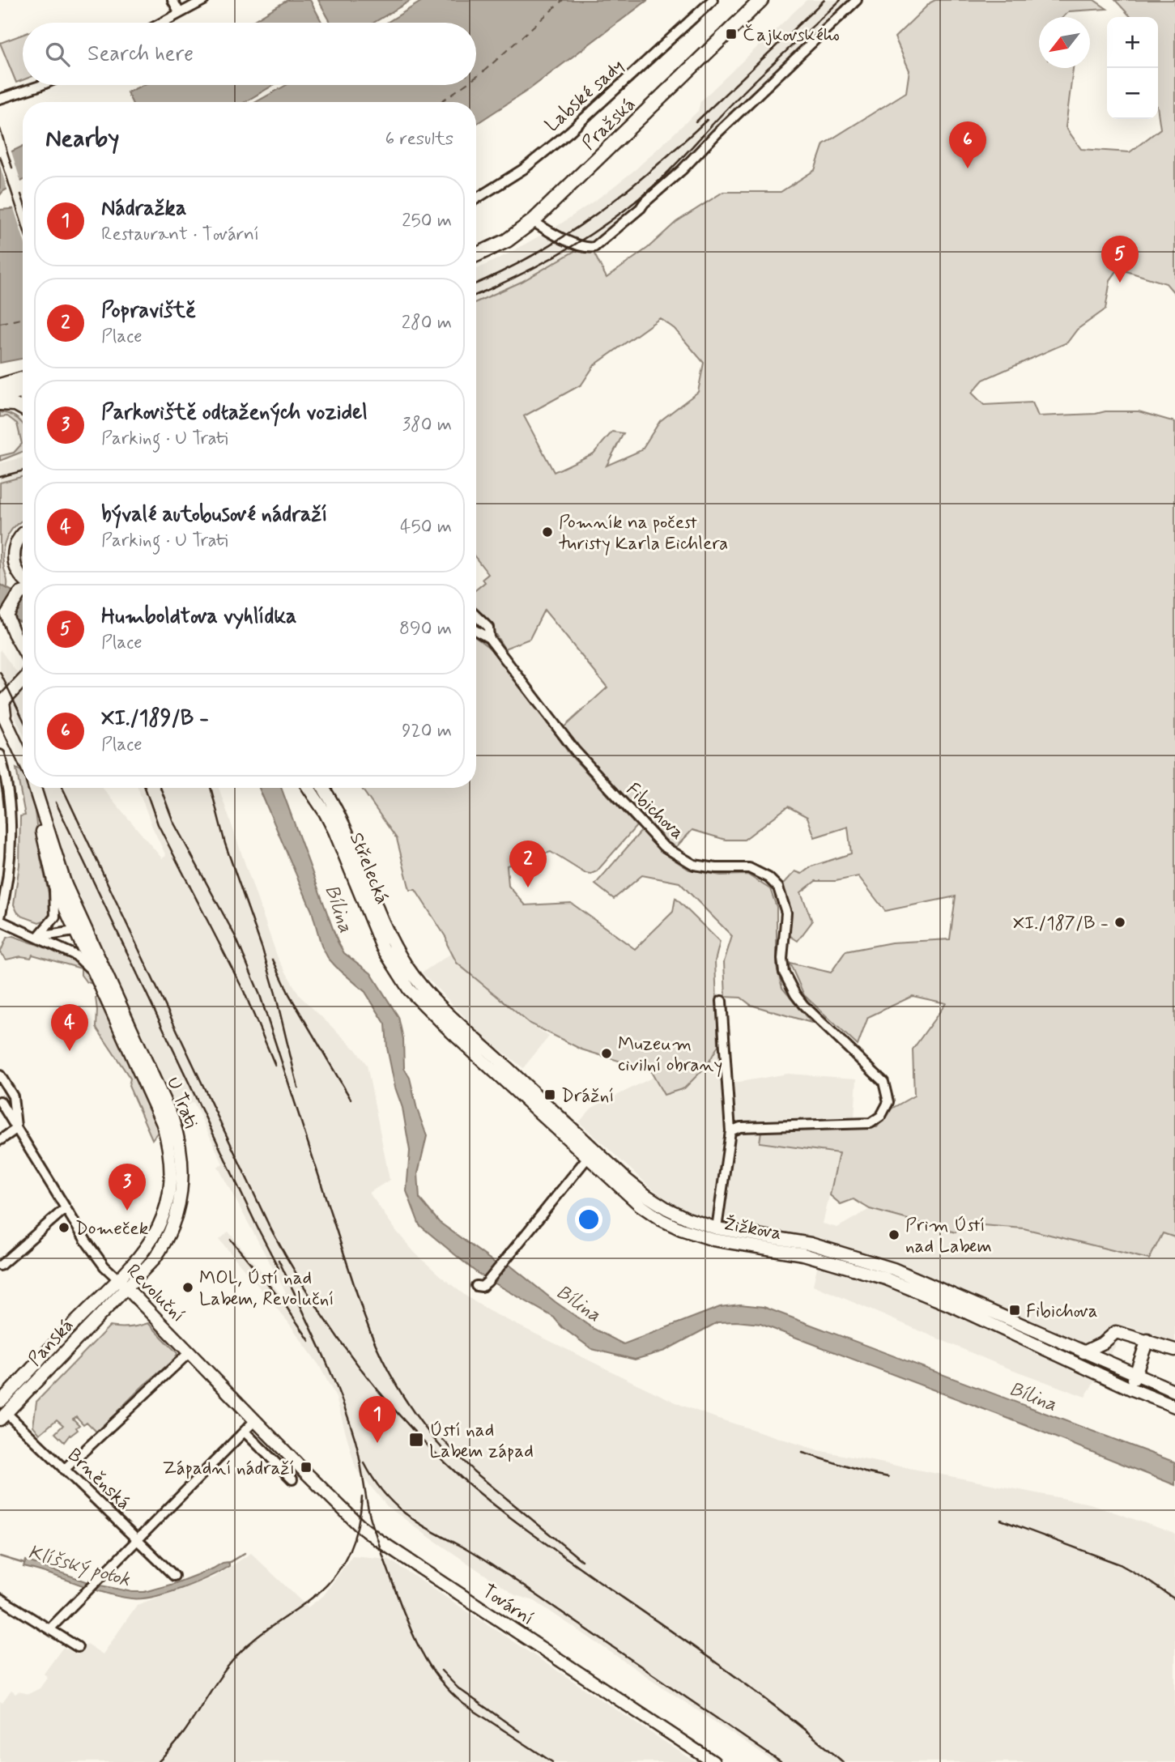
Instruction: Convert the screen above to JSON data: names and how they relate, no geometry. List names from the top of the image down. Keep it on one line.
{"streets":{"main road":["Pražská"],"street":["Labské sady","Fibichova","Střelecká","U Trati","Žižkova","Revoluční","Panská","Brněnská","Tovární"]},"crossings":[["Střelecká","Žižkova"],["U Trati","Revoluční"],["U Trati","Panská"],["Revoluční","Panská"],["Revoluční","Tovární"],["Panská","Brněnská"]],"water":["Bílina","Klíšský potok"],"places":{"transit":["Čajkovského","Drážní","Fibichova","Ústí nad Labem západ","Západní nádraží"],"other":["Pomník na počest turisty Karla Eichlera","XI./187/B -","Muzeum civilní obrany","Domeček","Prim Ústí nad Labem","MOL, Ústí nad Labem, Revoluční"]},"north":"bottom left","page":{"map_buttons":["+","−"],"search":"Search here","heading":["Nearby","6 results"],"pins":["6","5","2","4","3","1"],"list":[{"mark":"1","name":"Nádražka","note":"Restaurant · Tovární","value":"250 m"},{"mark":"2","name":"Popraviště","note":"Place","value":"280 m"},{"mark":"3","name":"Parkoviště odtažených vozidel","note":"Parking · U Trati","value":"380 m"},{"mark":"4","name":"bývalé autobusové nádraží","note":"Parking · U Trati","value":"450 m"},{"mark":"5","name":"Humboldtova vyhlídka","note":"Place","value":"890 m"},{"mark":"6","name":"XI./189/B -","note":"Place","value":"920 m"}]}}
